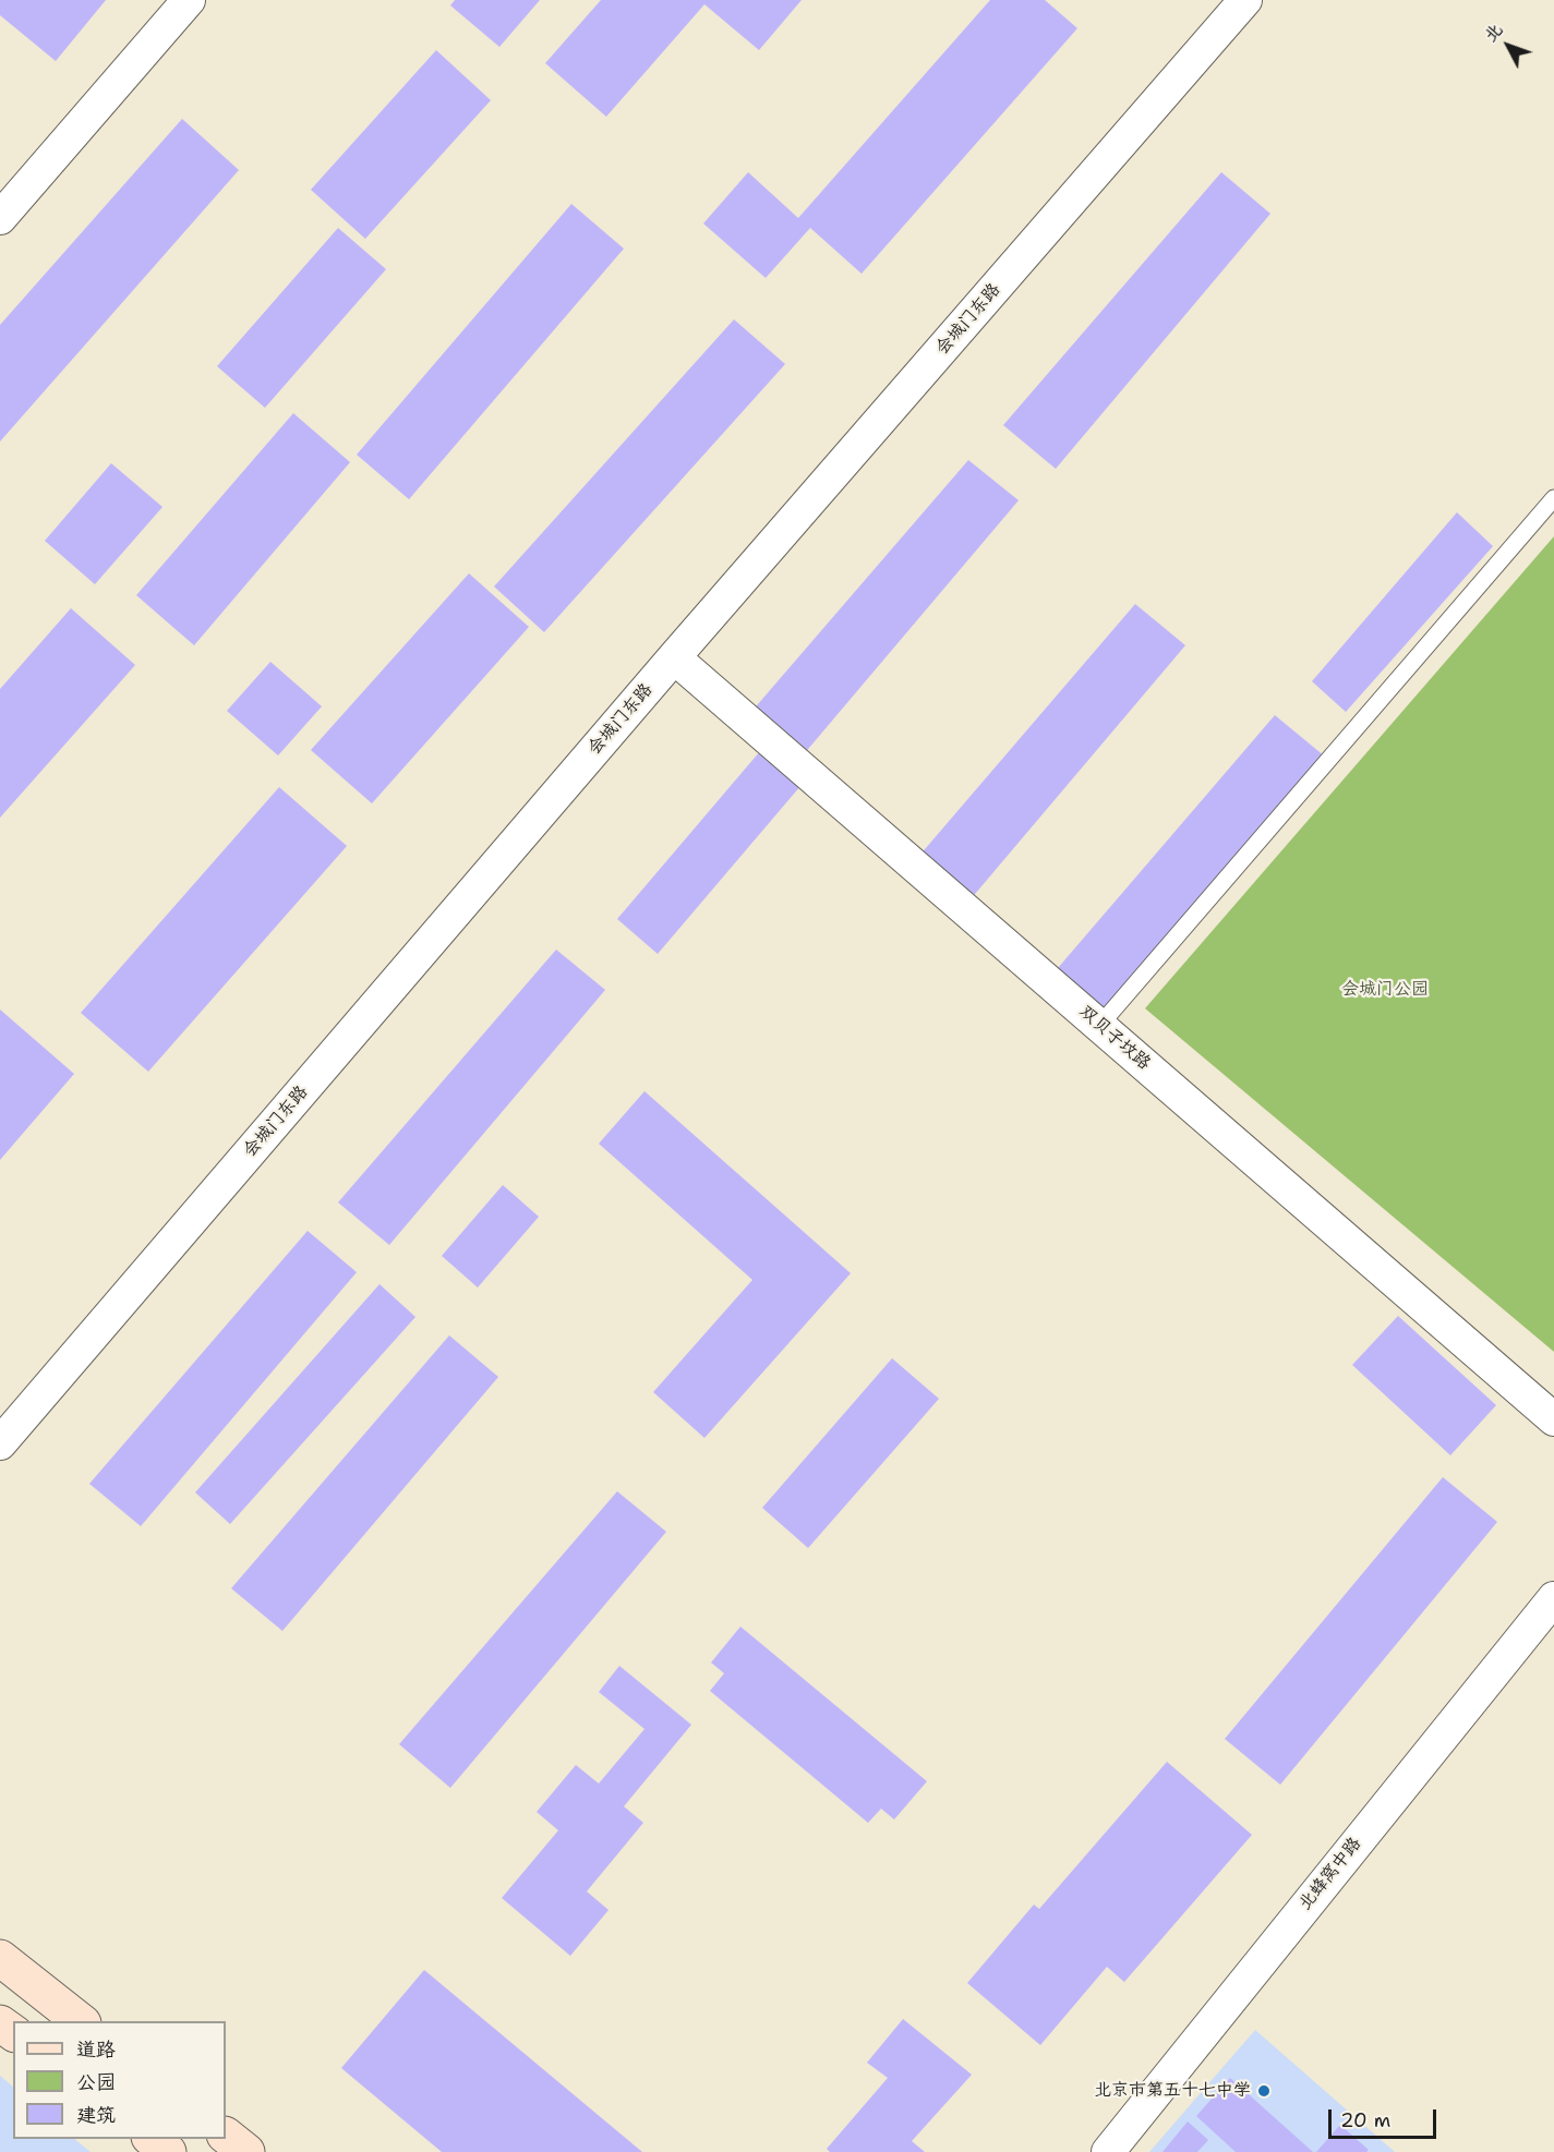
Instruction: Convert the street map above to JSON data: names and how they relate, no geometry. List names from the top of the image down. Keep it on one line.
{"streets":{"street":["会城门东路","双贝子坟路","北蜂窝中路"]},"crossings":[["会城门东路","双贝子坟路"]],"parks":["会城门公园"],"places":["北京市第五十七中学"],"legend":["道路","公园","建筑"],"scale_bar":"20 m","north":"top left"}
